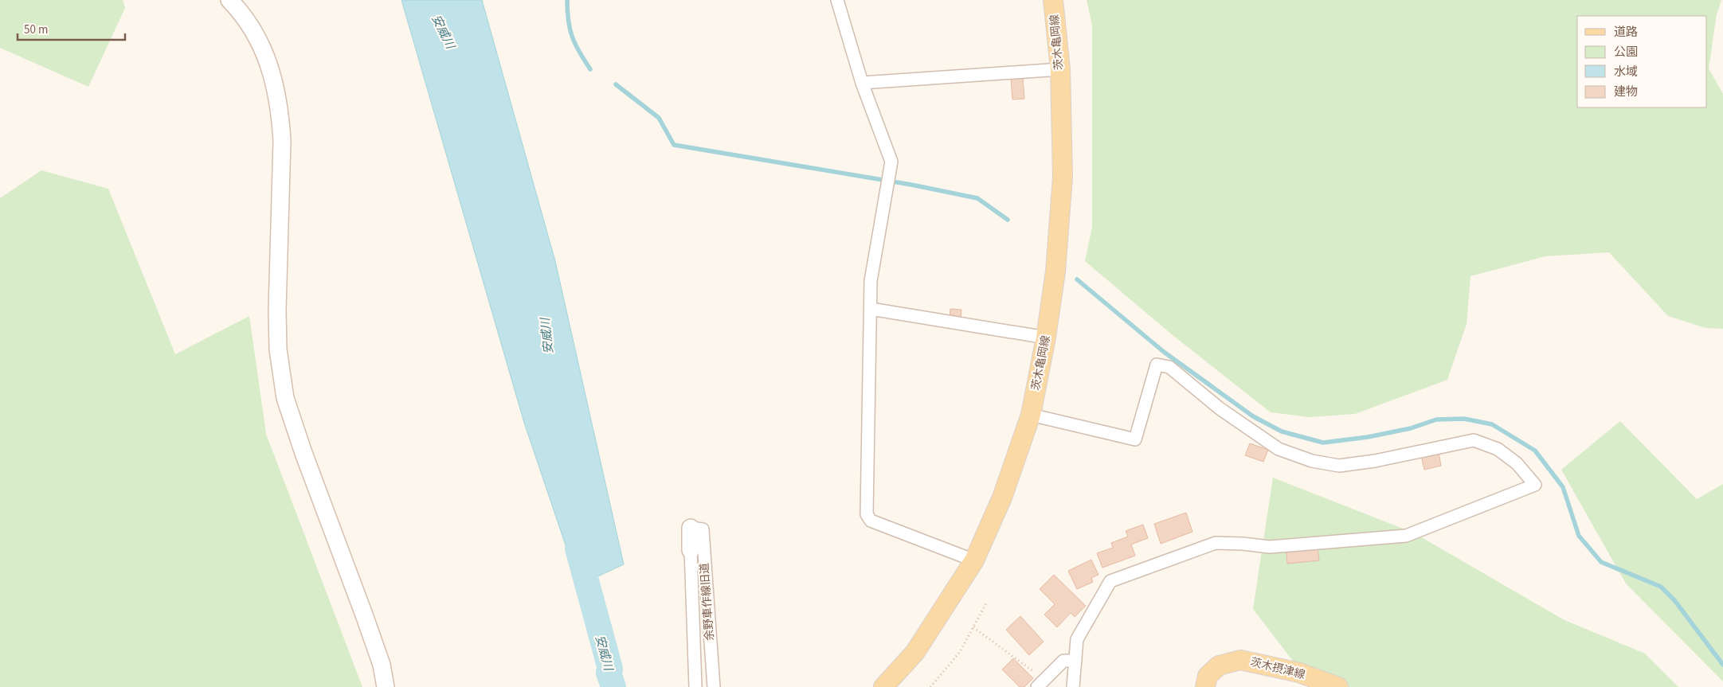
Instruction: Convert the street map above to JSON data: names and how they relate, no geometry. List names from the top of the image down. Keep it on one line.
{"streets":{"main road":["茨木亀岡線","茨木摂津線"],"street":["余野車作線旧道"]},"water":["安威川"],"legend":["道路","公園","水域","建物"],"scale_bar":"50 m"}
